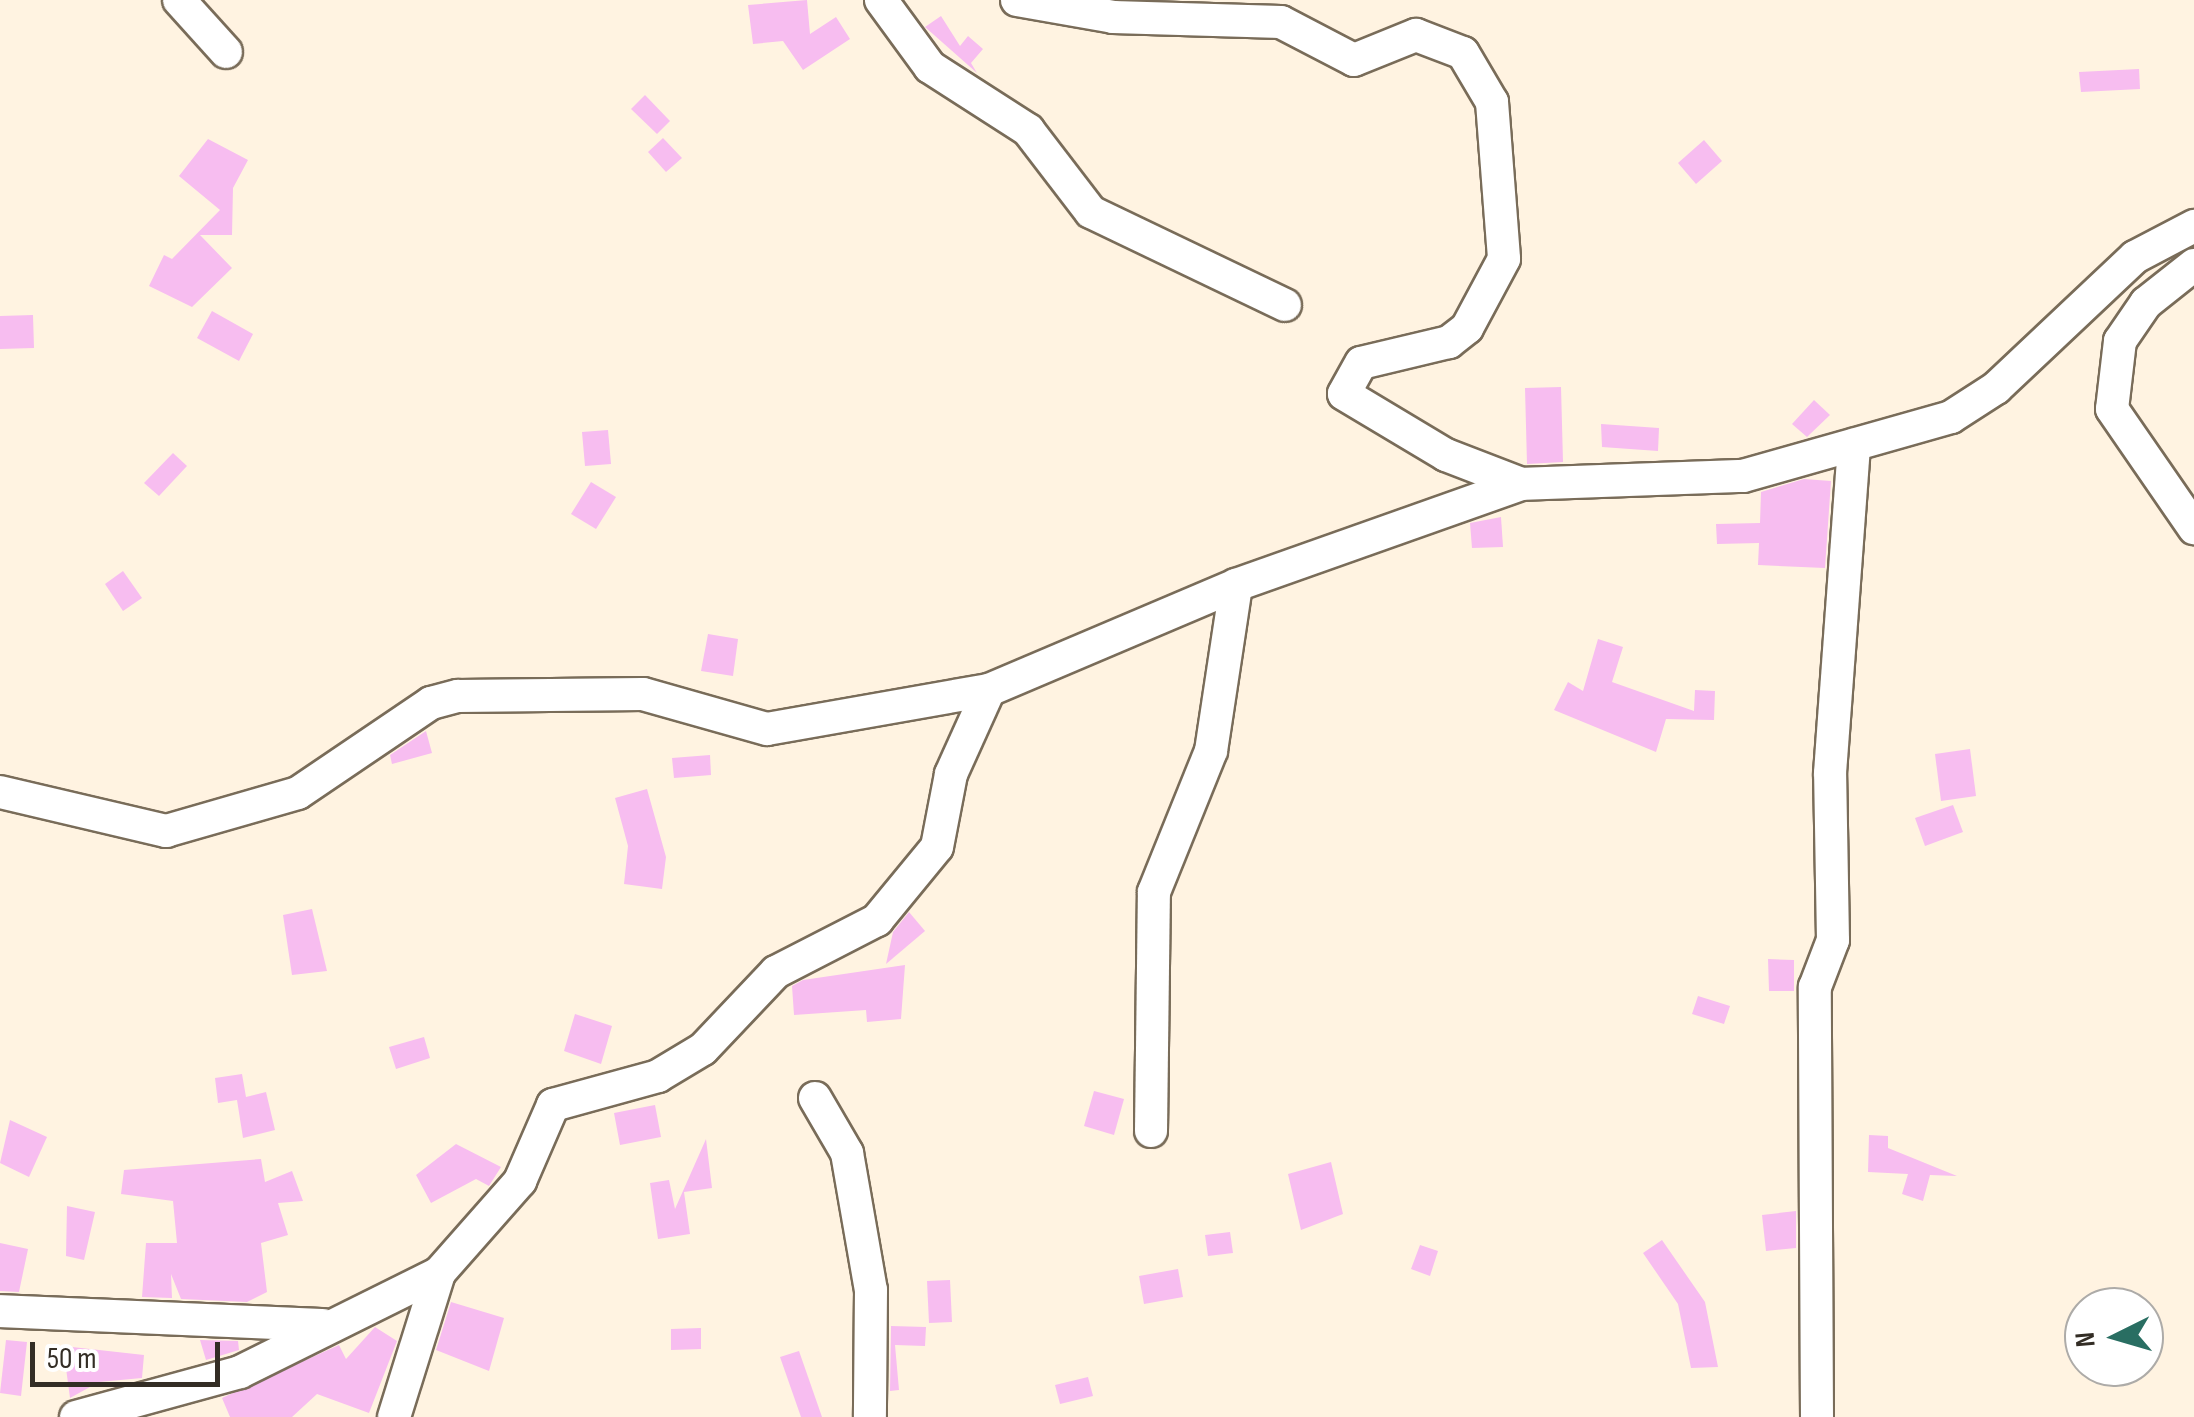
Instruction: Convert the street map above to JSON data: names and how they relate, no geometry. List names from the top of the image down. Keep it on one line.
{"scale_bar":"50 m","north":"left"}
